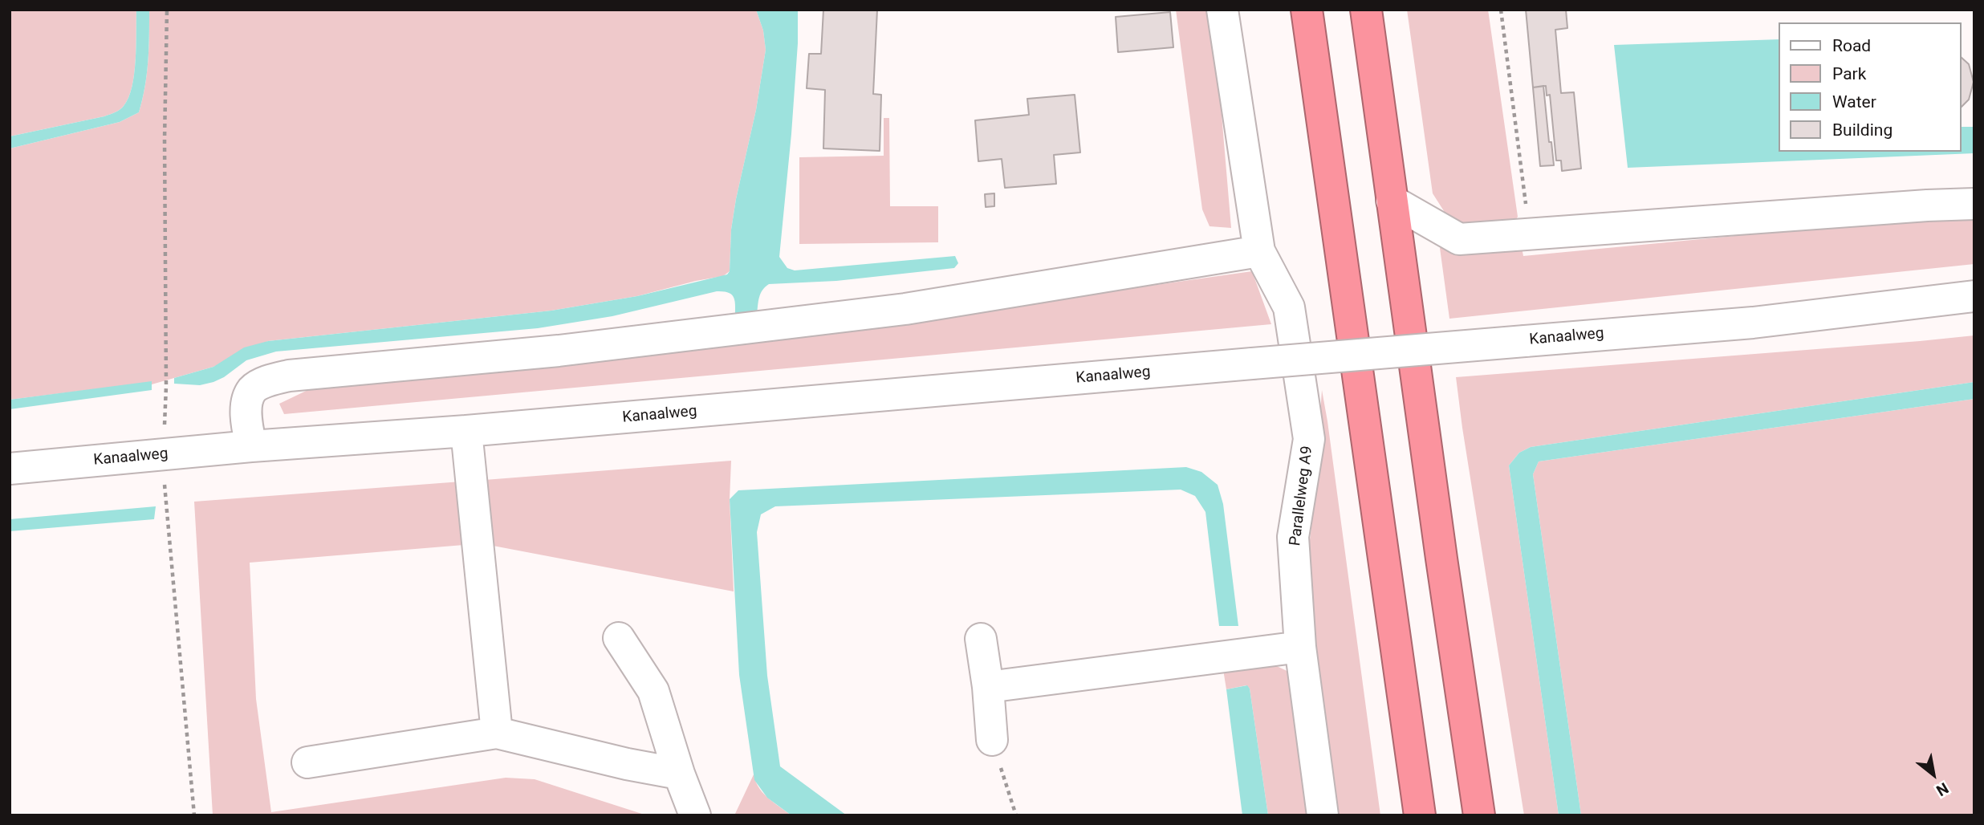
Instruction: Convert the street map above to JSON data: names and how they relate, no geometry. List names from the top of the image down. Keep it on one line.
{"streets":{"street":["Kanaalweg","Parallelweg A9"]},"legend":["Road","Park","Water","Building"],"north":"bottom right"}
